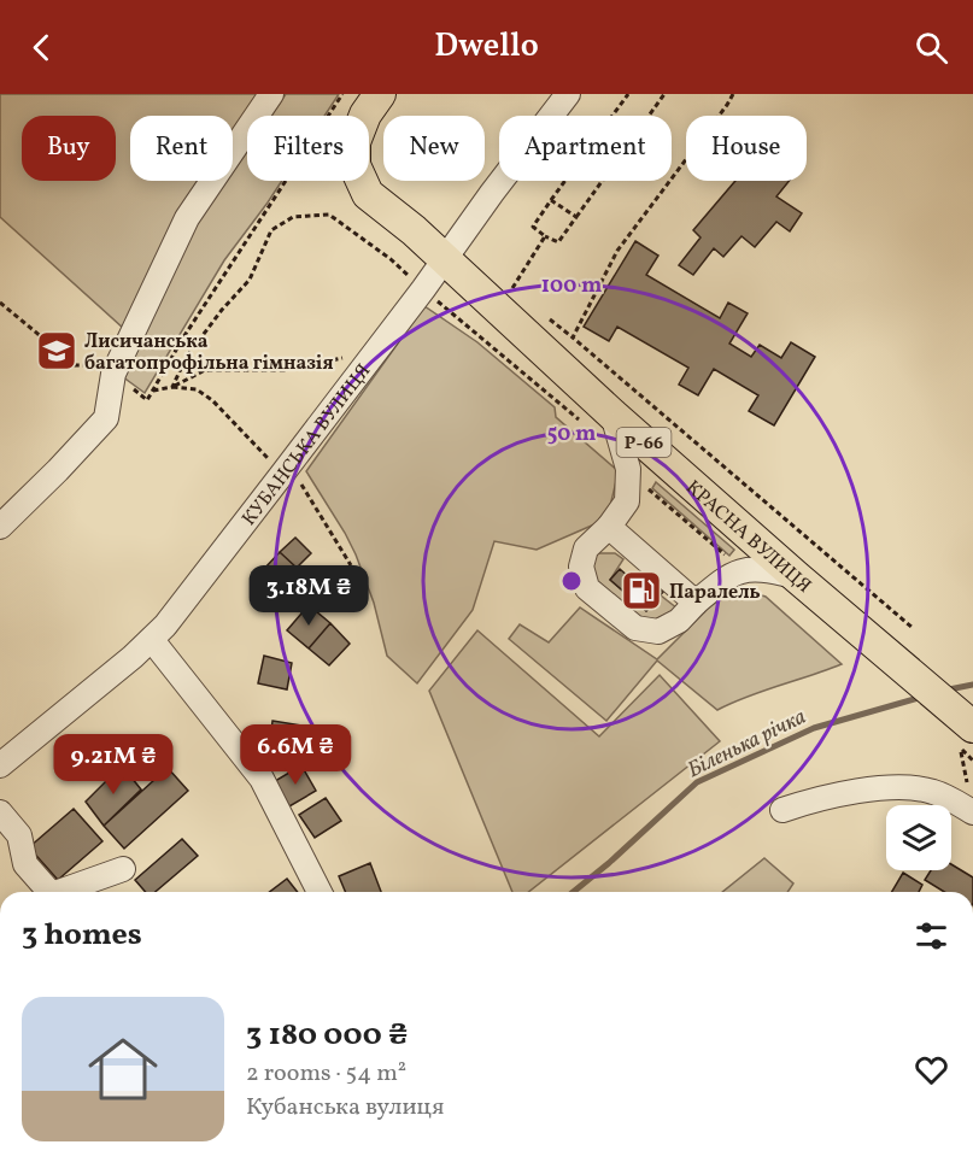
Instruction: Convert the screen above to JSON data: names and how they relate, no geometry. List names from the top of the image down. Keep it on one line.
{"streets":{"main road":["Р-66","КРАСНА ВУЛИЦЯ"],"street":["КУБАНСЬКА ВУЛИЦЯ"]},"crossings":[["КУБАНСЬКА ВУЛИЦЯ","КРАСНА ВУЛИЦЯ"]],"water":["Біленька річка"],"places":{"school or university":["Лисичанська багатопрофільна гімназія"],"fuel station":["Паралель"]},"page":{"header":"Dwello","chip":["Buy","Rent","Filters","New","Apartment","House"],"price":["3.18M ₴","6.6M ₴","9.21M ₴"],"heading":"3 homes","list":[{"name":"3 180 000 ₴","note":"2 rooms · 54 m² · Кубанська вулиця"}]},"rings":["100 m","50 m"]}
